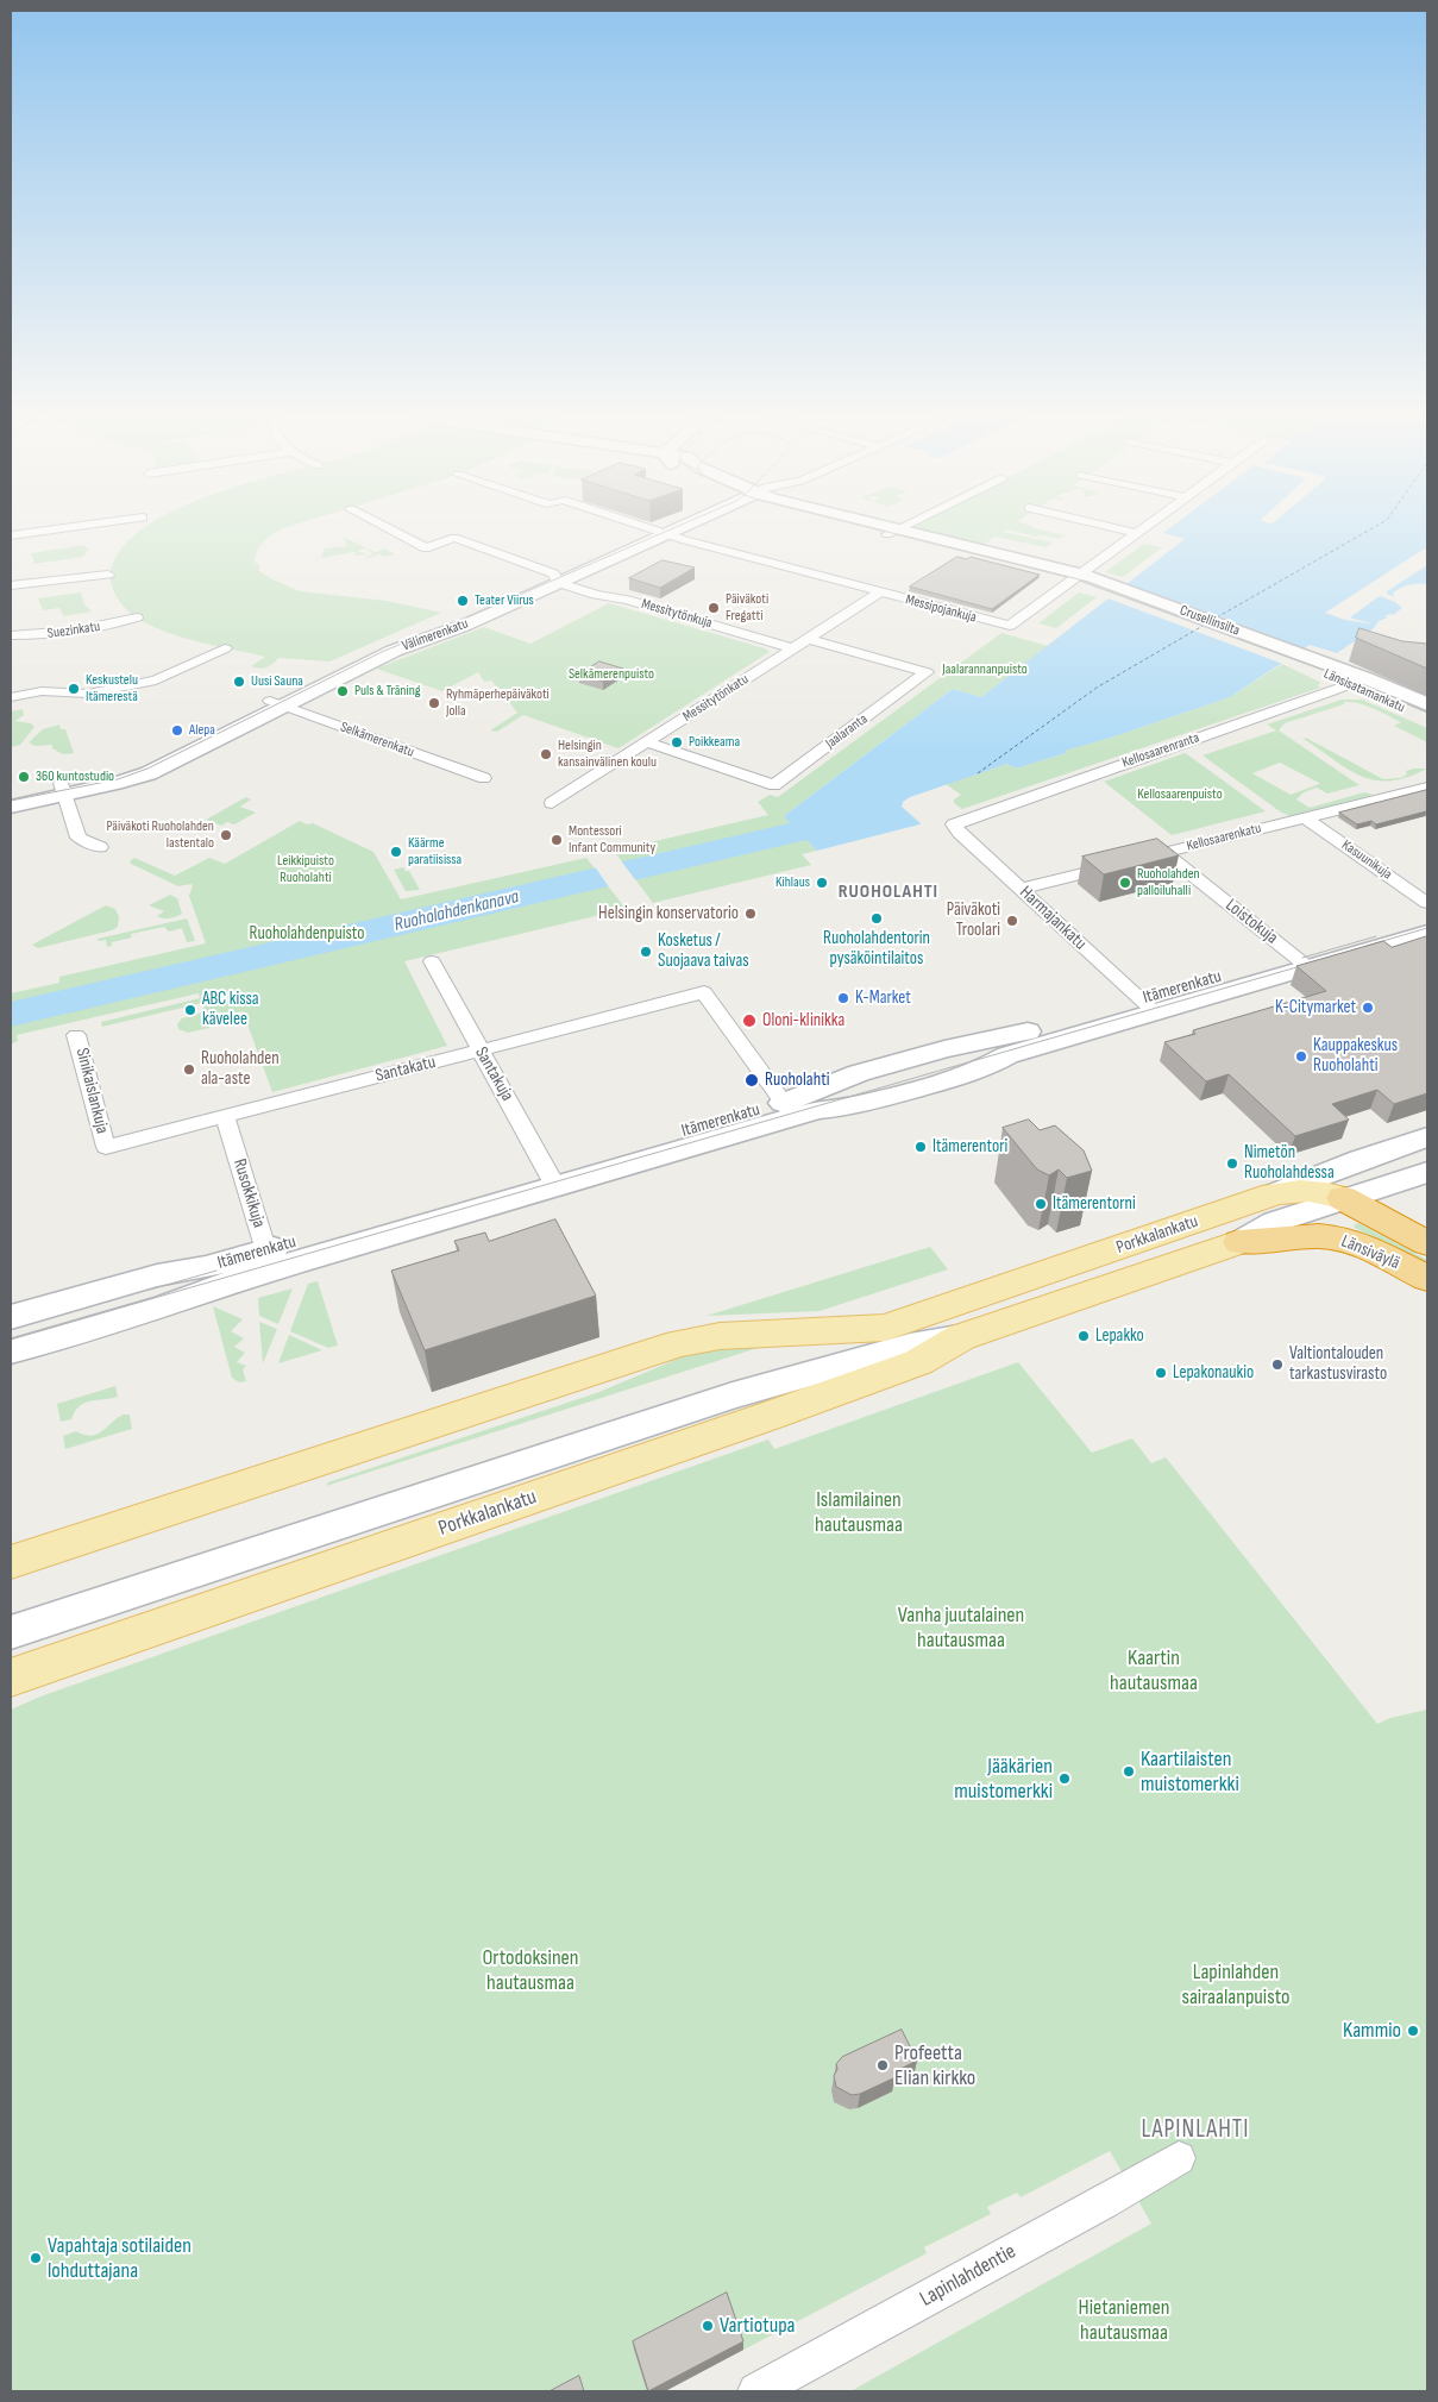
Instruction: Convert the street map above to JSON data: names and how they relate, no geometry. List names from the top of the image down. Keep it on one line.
{"streets":{"highway":["Länsiväylä"],"main road":["Porkkalankatu"],"street":["Messipojankuja","Messitytönkuja","Crusellinsilta","Suezinkatu","Välimerenkatu","Länsisatamankatu","Messitytönkatu","Jaalaranta","Selkämerenkatu","Kellosaarenranta","Kellosaarenkatu","Kasuunikuja","Harmajankatu","Loistokuja","Itämerenkatu","Santakatu","Santakuja","Sinikaislankuja","Rusokkikuja","Lapinlahdentie"]},"crossings":[["Messipojankuja","Crusellinsilta"],["Messipojankuja","Välimerenkatu"],["Messipojankuja","Messitytönkatu"],["Messitytönkuja","Välimerenkatu"],["Messitytönkuja","Messitytönkatu"],["Crusellinsilta","Länsisatamankatu"],["Välimerenkatu","Selkämerenkatu"],["Länsisatamankatu","Kellosaarenranta"],["Messitytönkatu","Jaalaranta"],["Kellosaarenranta","Harmajankatu"],["Kellosaarenkatu","Kasuunikuja"],["Kellosaarenkatu","Harmajankatu"],["Kellosaarenkatu","Loistokuja"],["Harmajankatu","Itämerenkatu"],["Loistokuja","Itämerenkatu"],["Itämerenkatu","Santakatu"],["Itämerenkatu","Santakuja"],["Itämerenkatu","Rusokkikuja"],["Santakatu","Santakuja"],["Santakatu","Sinikaislankuja"],["Santakatu","Rusokkikuja"],["Porkkalankatu","Länsiväylä"]],"districts":["RUOHOLAHTI","LAPINLAHTI"],"water":["Ruoholahdenkanava"],"parks":["Jaalarannanpuisto","Selkämerenpuisto","Kellosaarenpuisto","Leikkipuisto Ruoholahti","Ruoholahdenpuisto","Islamilainen hautausmaa","Vanha juutalainen hautausmaa","Kaartin hautausmaa","Ortodoksinen hautausmaa","Lapinlahden sairaalanpuisto","Hietaniemen hautausmaa"],"places":["Teater Viirus","Päiväkoti Fregatti","Uusi Sauna","Keskustelu Itämerestä","Puls & Träning","Ryhmäperhepäiväkoti Jolla","Alepa","Poikkeama","Helsingin kansainvälinen koulu","360 kuntostudio","Päiväkoti Ruoholahden lastentalo","Montessori Infant Community","Käärme paratiisissa","Kihlaus","Ruoholahden palloiluhalli","Helsingin konservatorio","Ruoholahdentorin pysäköintilaitos","Päiväkoti Troolari","Kosketus / Suojaava taivas","K-Market","K-Citymarket","ABC kissa kävelee","Oloni-klinikka","Kauppakeskus Ruoholahti","Ruoholahden ala-aste","Ruoholahti","Itämerentori","Nimetön Ruoholahdessa","Itämerentorni","Lepakko","Valtiontalouden tarkastusvirasto","Lepakonaukio","Kaartilaisten muistomerkki","Jääkärien muistomerkki","Kammio","Profeetta Elian kirkko","Vapahtaja sotilaiden lohduttajana","Vartiotupa"]}
